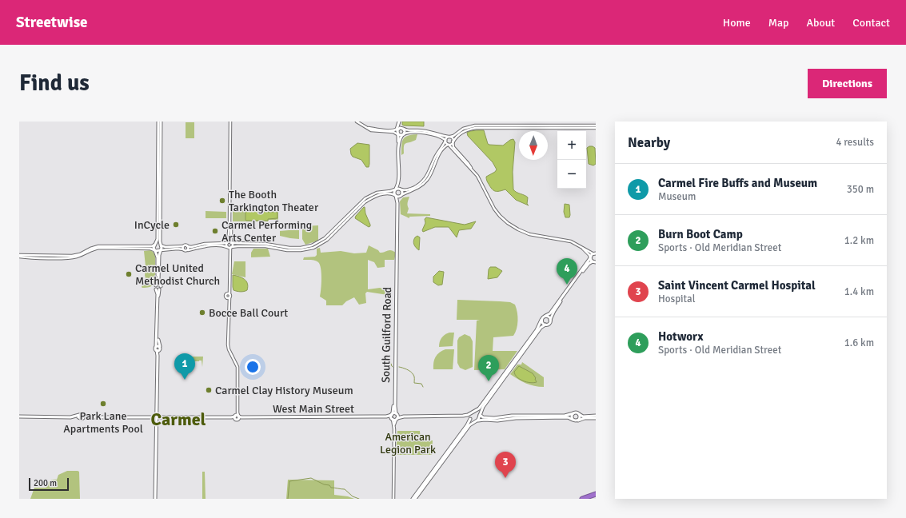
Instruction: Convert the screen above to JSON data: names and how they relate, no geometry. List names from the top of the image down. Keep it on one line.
{"streets":{"main road":["South Guilford Road","West Main Street"]},"crossings":[["South Guilford Road","West Main Street"]],"districts":["Carmel"],"parks":["American Legion Park"],"places":["The Booth Tarkington Theater","InCycle","Carmel Performing Arts Center","Carmel United Methodist Church","Bocce Ball Court","Carmel Clay History Museum","Park Lane Apartments Pool"],"scale_bar":"200 m","north":"bottom","page":{"header":"Streetwise","nav":["Home","Map","About","Contact"],"buttons":"Directions","title":"Find us","heading":["Nearby","4 results"],"map_buttons":["+","−"],"list":[{"mark":"1","name":"Carmel Fire Buffs and Museum","note":"Museum","value":"350 m"},{"mark":"2","name":"Burn Boot Camp","note":"Sports · Old Meridian Street","value":"1.2 km"},{"mark":"3","name":"Saint Vincent Carmel Hospital","note":"Hospital","value":"1.4 km"},{"mark":"4","name":"Hotworx","note":"Sports · Old Meridian Street","value":"1.6 km"}],"pins":["4","1","2","3"],"scale":"200 m"}}
